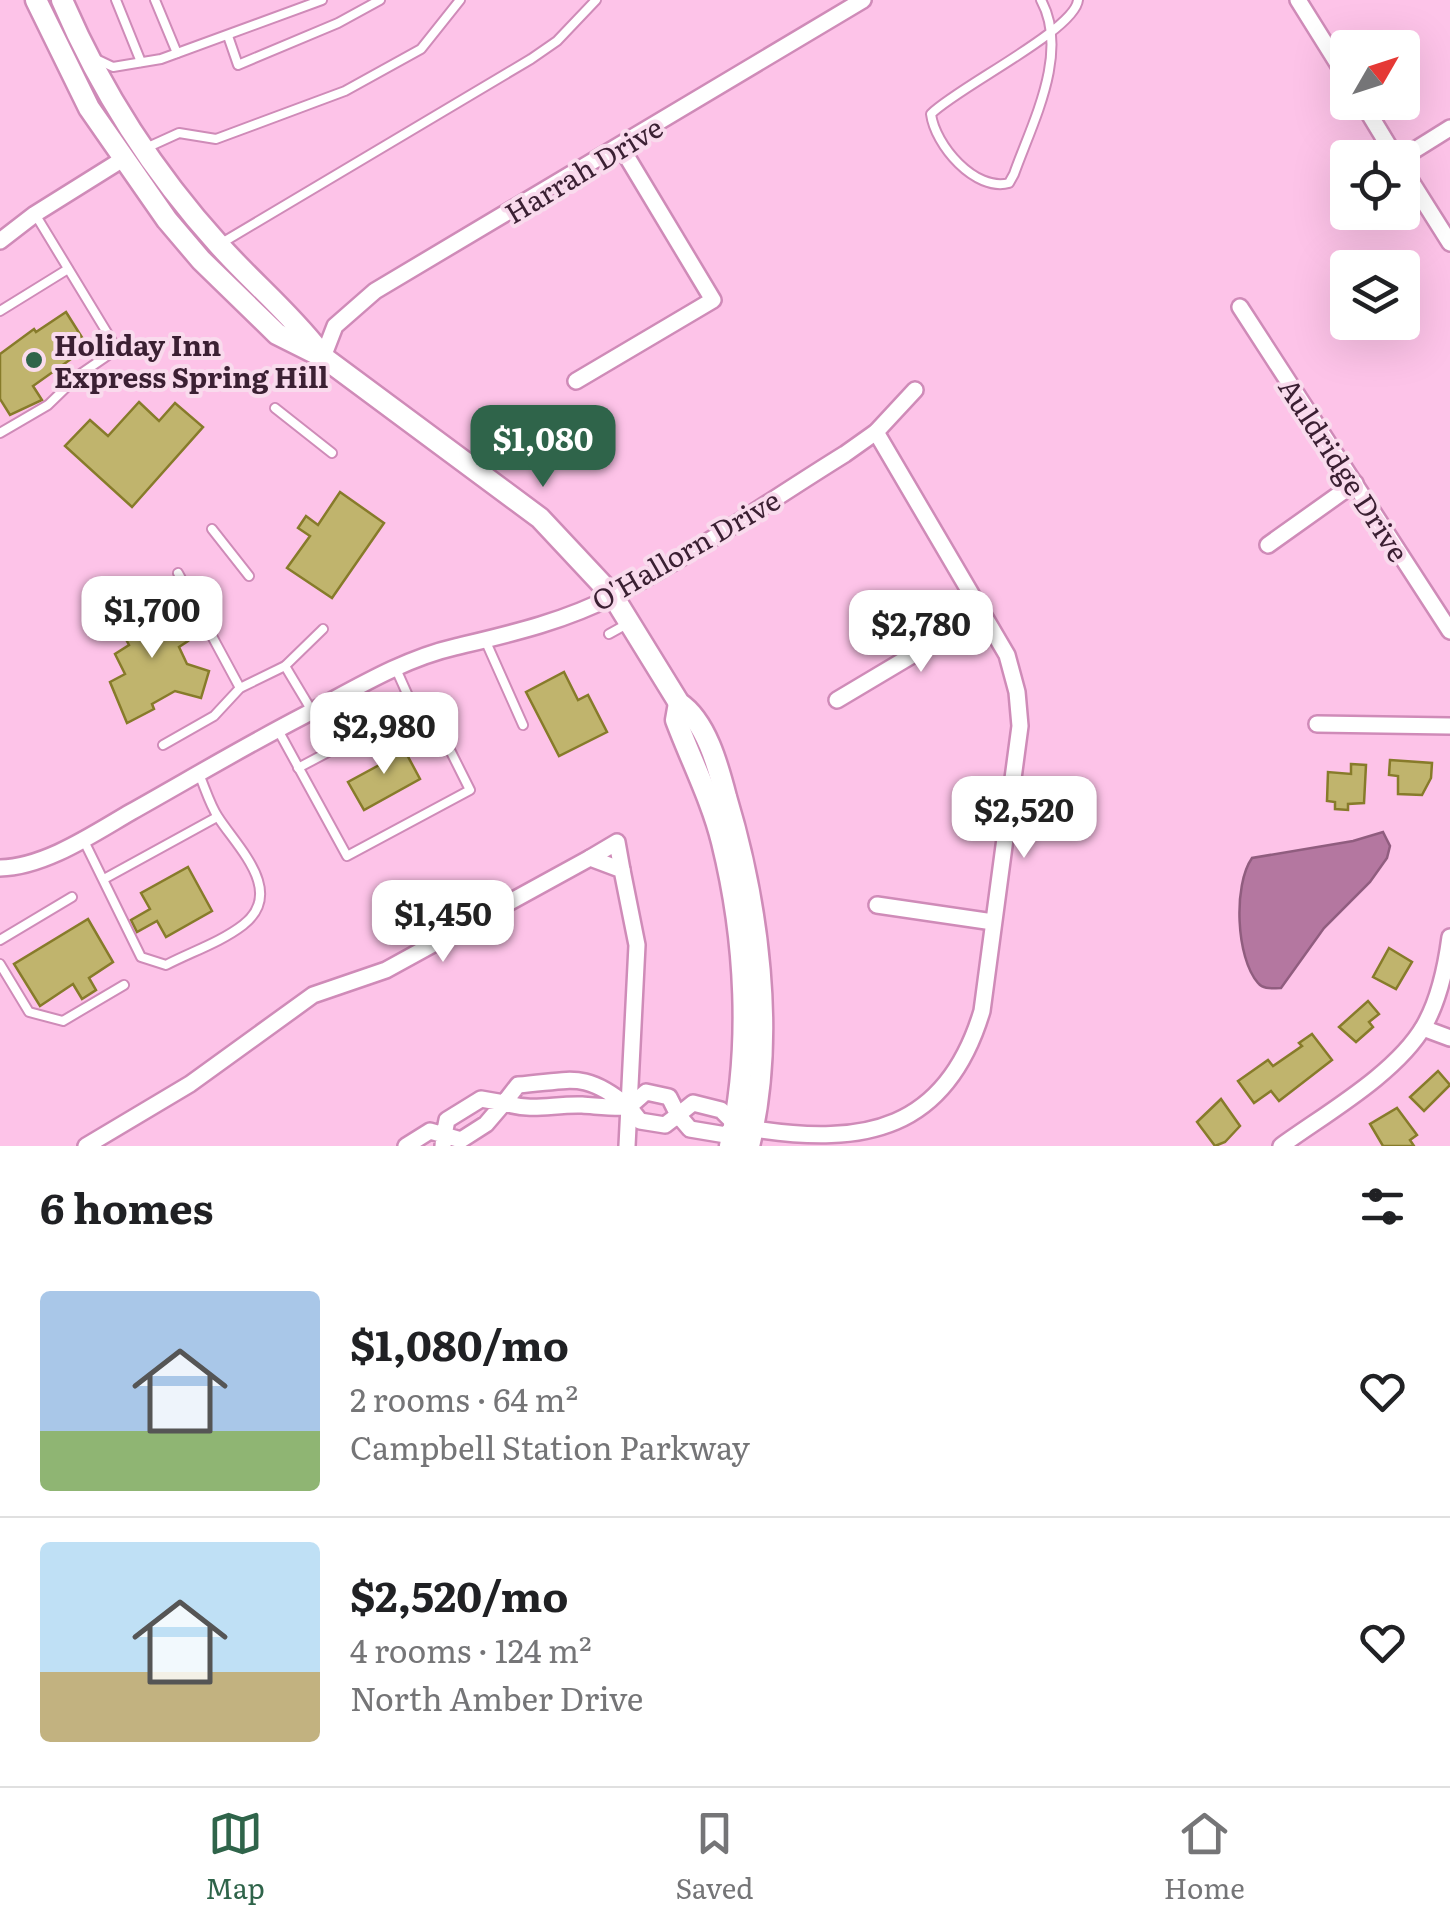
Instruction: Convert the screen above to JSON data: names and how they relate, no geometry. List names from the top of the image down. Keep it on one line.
{"streets":{"street":["Harrah Drive","Auldridge Drive","O'Hallorn Drive"]},"places":["Holiday Inn Express Spring Hill"],"north":"top right","page":{"price":["$1,080","$1,700","$2,780","$2,980","$2,520","$1,450"],"heading":"6 homes","list":[{"name":"$1,080/mo","note":"2 rooms · 64 m² · Campbell Station Parkway"},{"name":"$2,520/mo","note":"4 rooms · 124 m² · North Amber Drive"}],"tabs":["Map","Saved","Home"]}}
